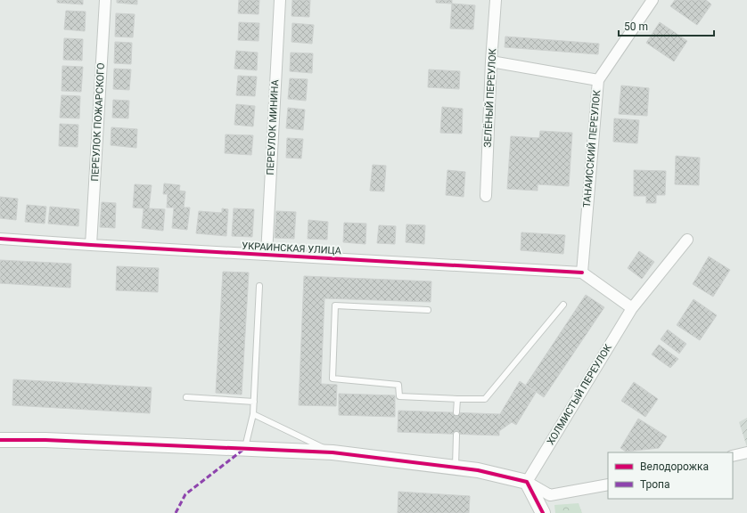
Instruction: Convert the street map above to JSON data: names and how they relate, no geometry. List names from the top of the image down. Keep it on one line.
{"streets":{"street":["ЗЕЛЁНЫЙ ПЕРЕУЛОК","ПЕРЕУЛОК ПОЖАРСКОГО","ПЕРЕУЛОК МИНИНА","ТАНАИССКИЙ ПЕРЕУЛОК","УКРАИНСКАЯ УЛИЦА","ХОЛМИСТЫЙ ПЕРЕУЛОК"]},"crossings":[["ПЕРЕУЛОК ПОЖАРСКОГО","УКРАИНСКАЯ УЛИЦА"],["ПЕРЕУЛОК МИНИНА","УКРАИНСКАЯ УЛИЦА"],["ТАНАИССКИЙ ПЕРЕУЛОК","УКРАИНСКАЯ УЛИЦА"]],"legend":["Велодорожка","Тропа"],"scale_bar":"50 m"}
